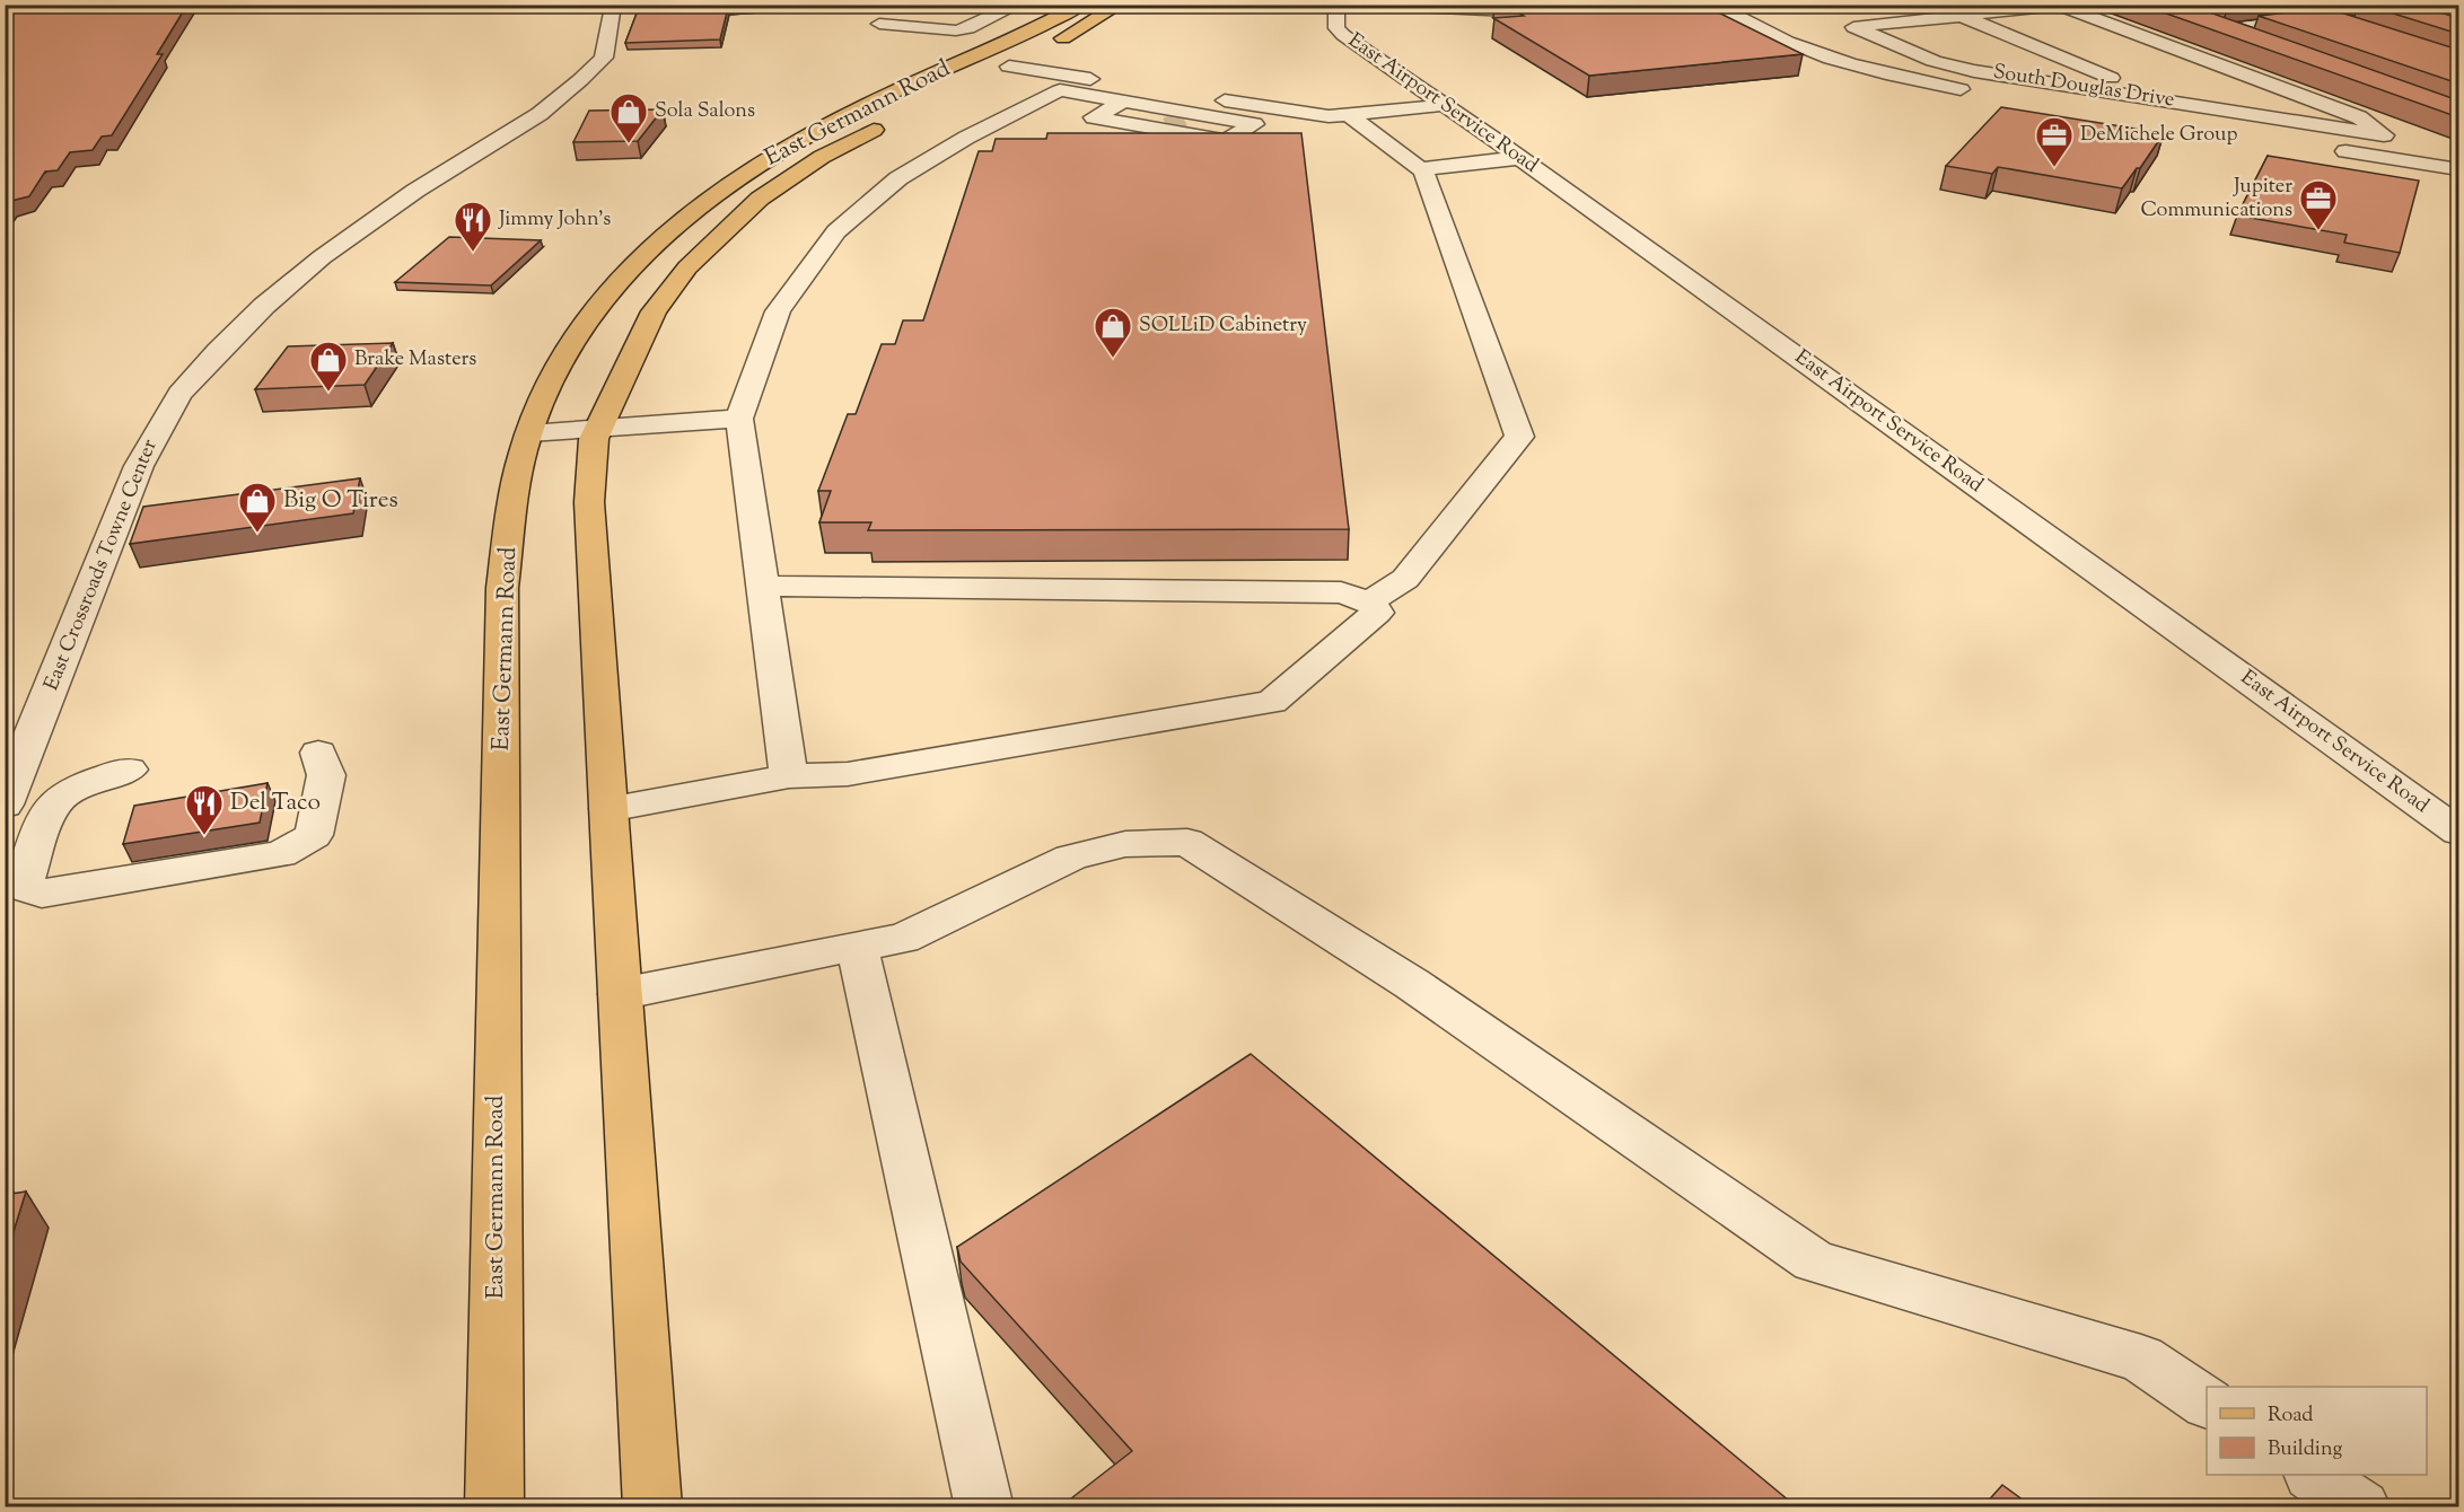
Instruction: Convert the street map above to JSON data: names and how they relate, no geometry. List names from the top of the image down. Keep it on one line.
{"streets":{"main road":["East Germann Road"],"street":["South Douglas Drive","East Airport Service Road","East Crossroads Towne Center"]},"places":{"shop":["Sola Salons","SOLLiD Cabinetry","Brake Masters","Big O Tires"],"office":["DeMichele Group","Jupiter Communications"],"restaurant":["Jimmy John's","Del Taco"]},"legend":["Road","Building"]}
